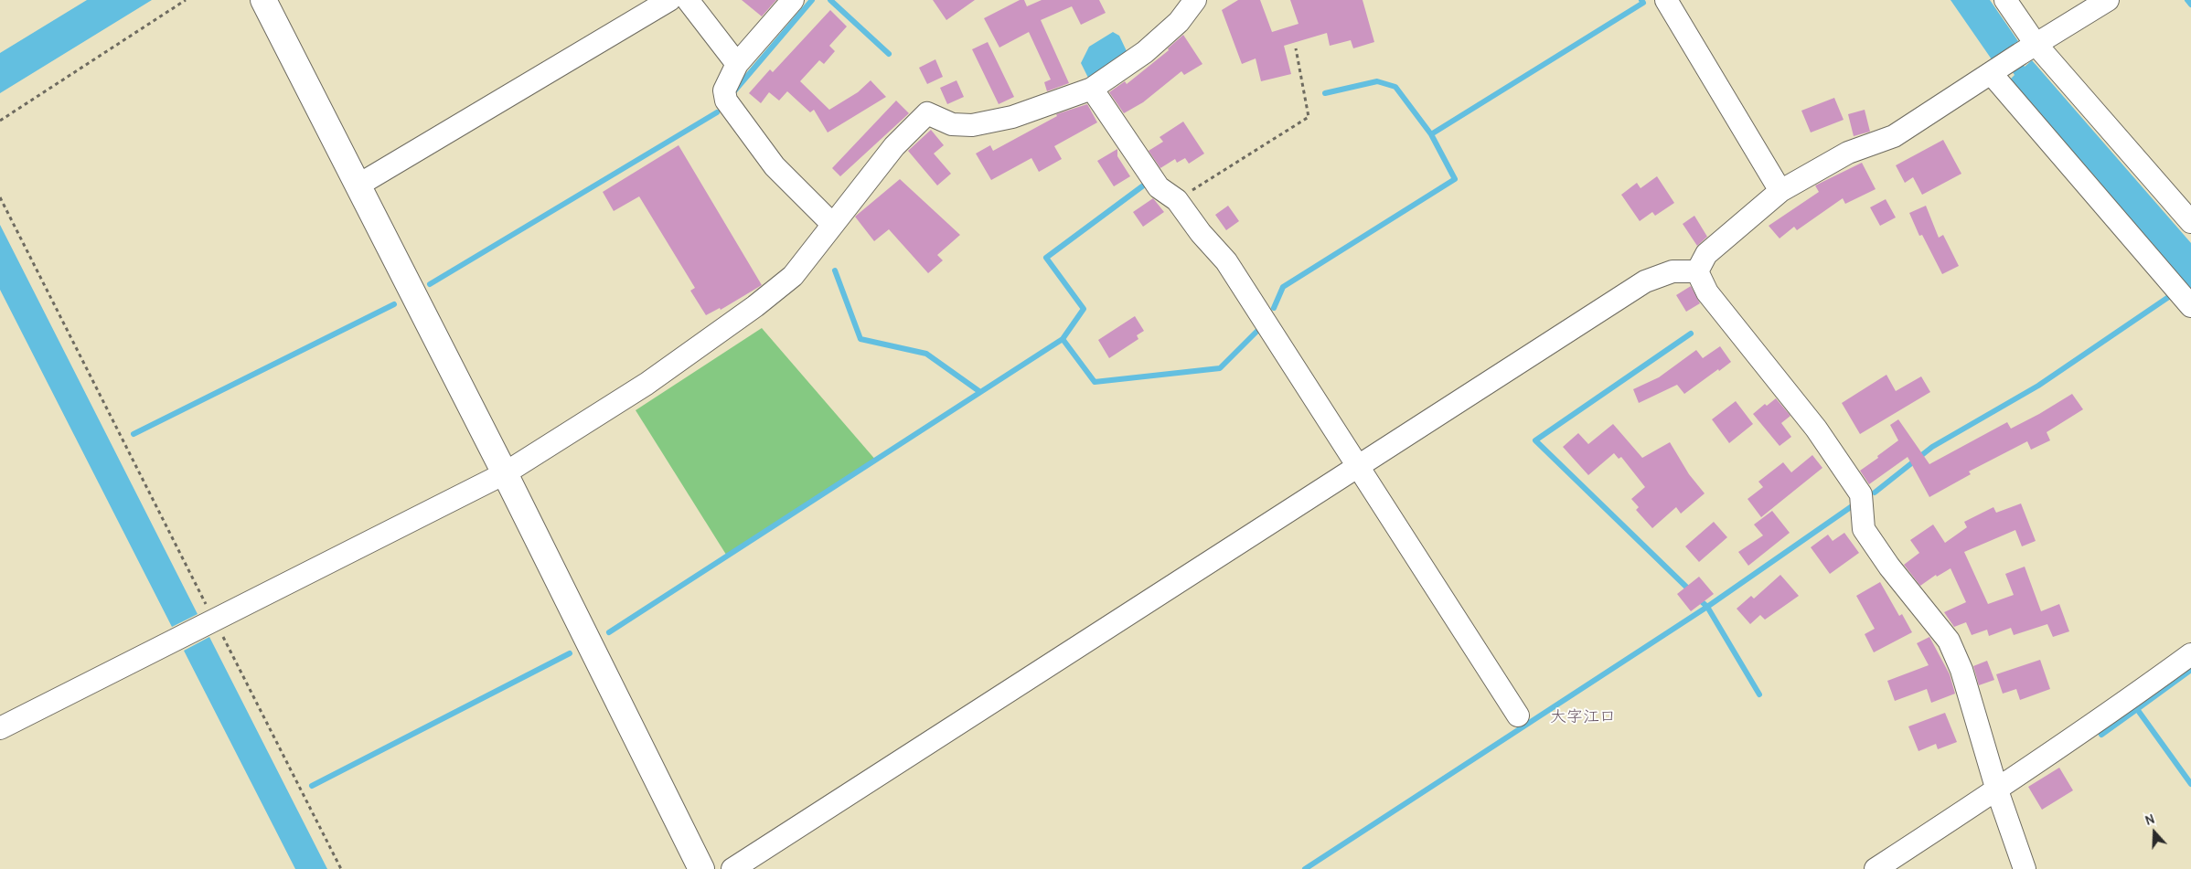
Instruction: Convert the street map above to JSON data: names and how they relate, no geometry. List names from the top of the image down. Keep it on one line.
{"districts":["大字江口"],"north":"top"}
